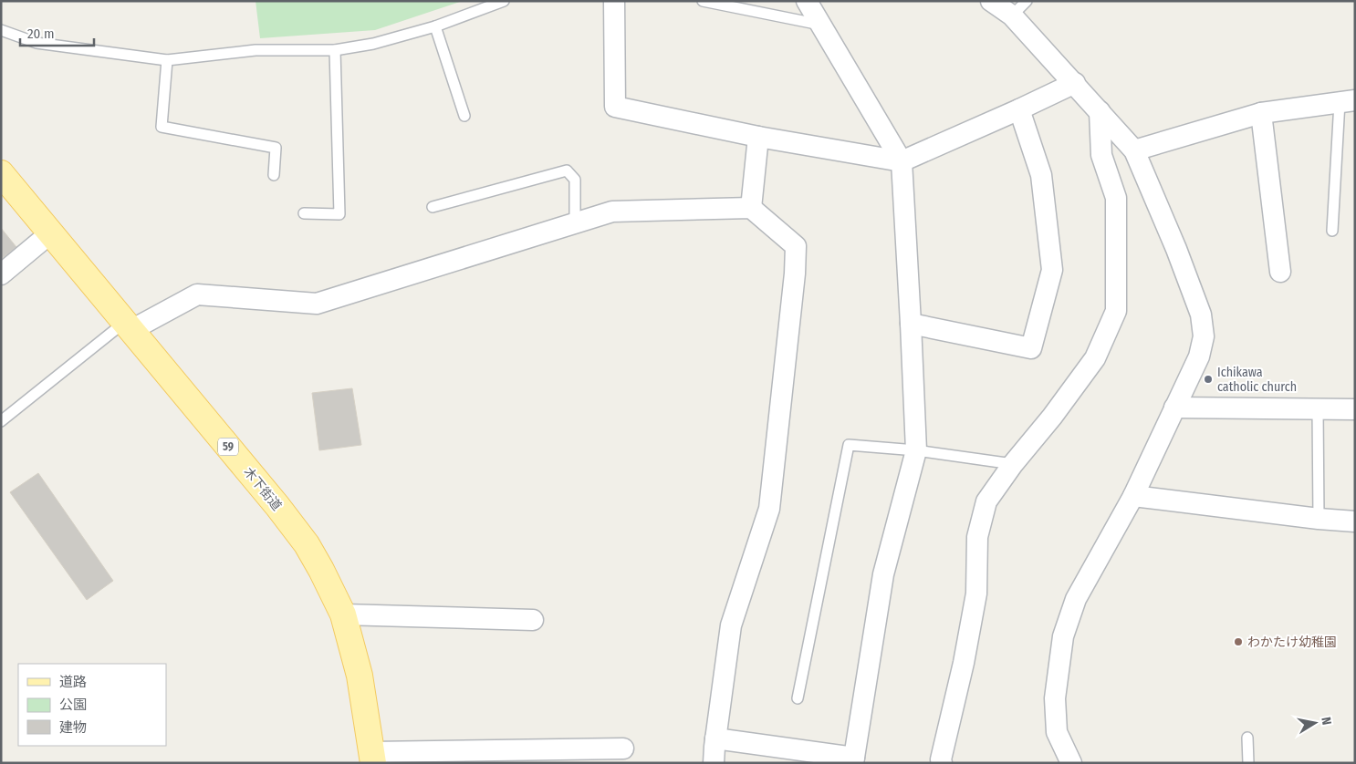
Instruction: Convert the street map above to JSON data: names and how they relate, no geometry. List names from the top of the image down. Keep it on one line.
{"streets":{"main road":["59","木下街道"]},"places":["Ichikawa catholic church","わかたけ幼稚園"],"legend":["道路","公園","建物"],"scale_bar":"20 m","north":"right"}
